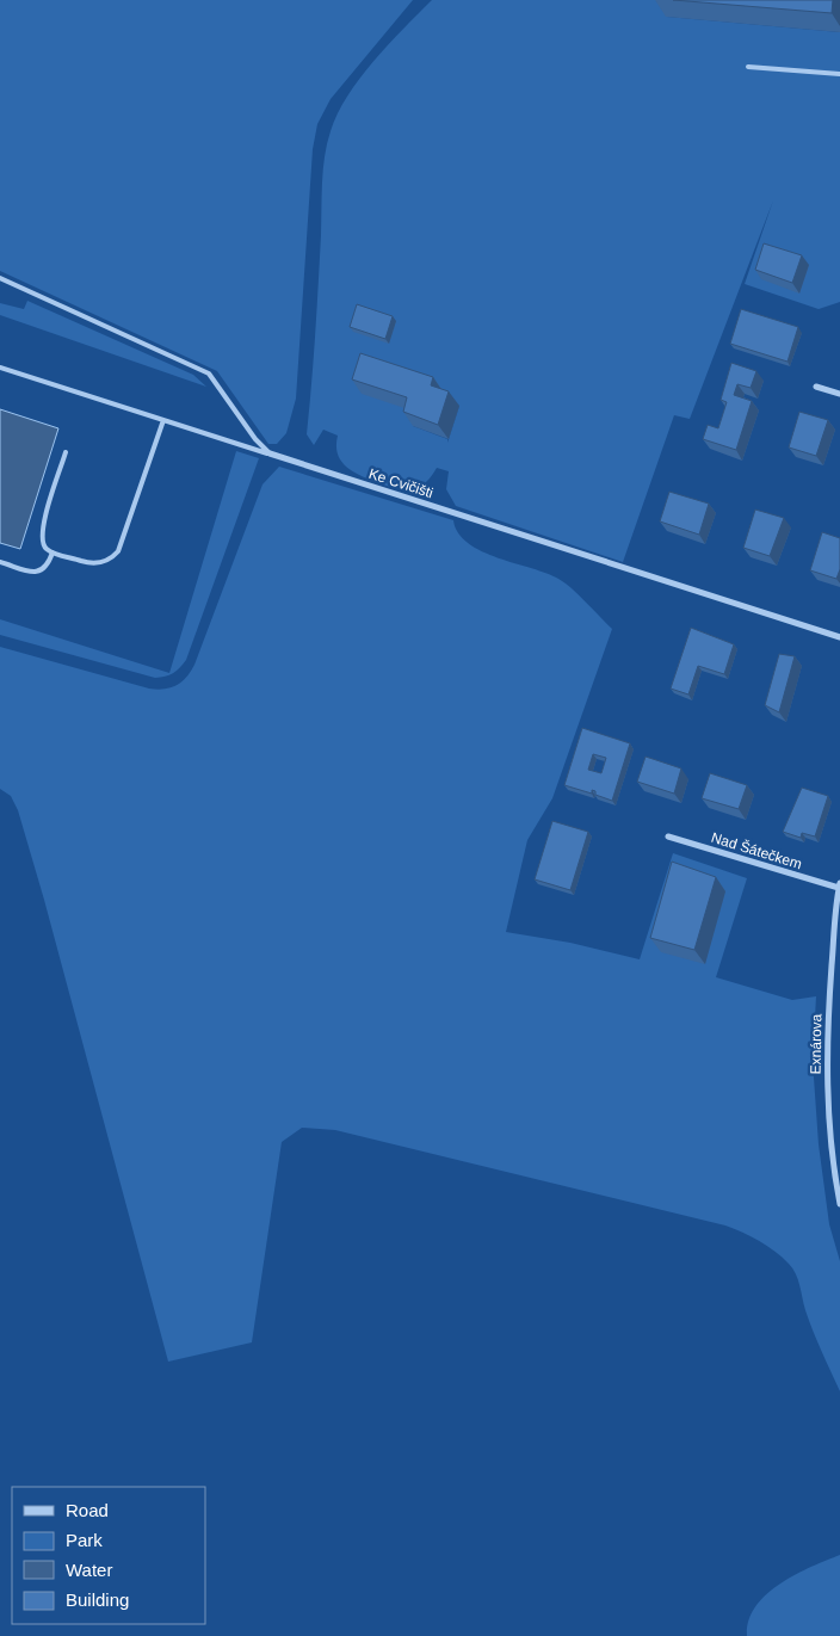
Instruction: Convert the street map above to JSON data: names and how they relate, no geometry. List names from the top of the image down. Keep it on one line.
{"streets":{"street":["Ke Cvičišti","Nad Šátečkem","Exnárova"]},"crossings":[["Nad Šátečkem","Exnárova"]],"legend":["Road","Park","Water","Building"]}
